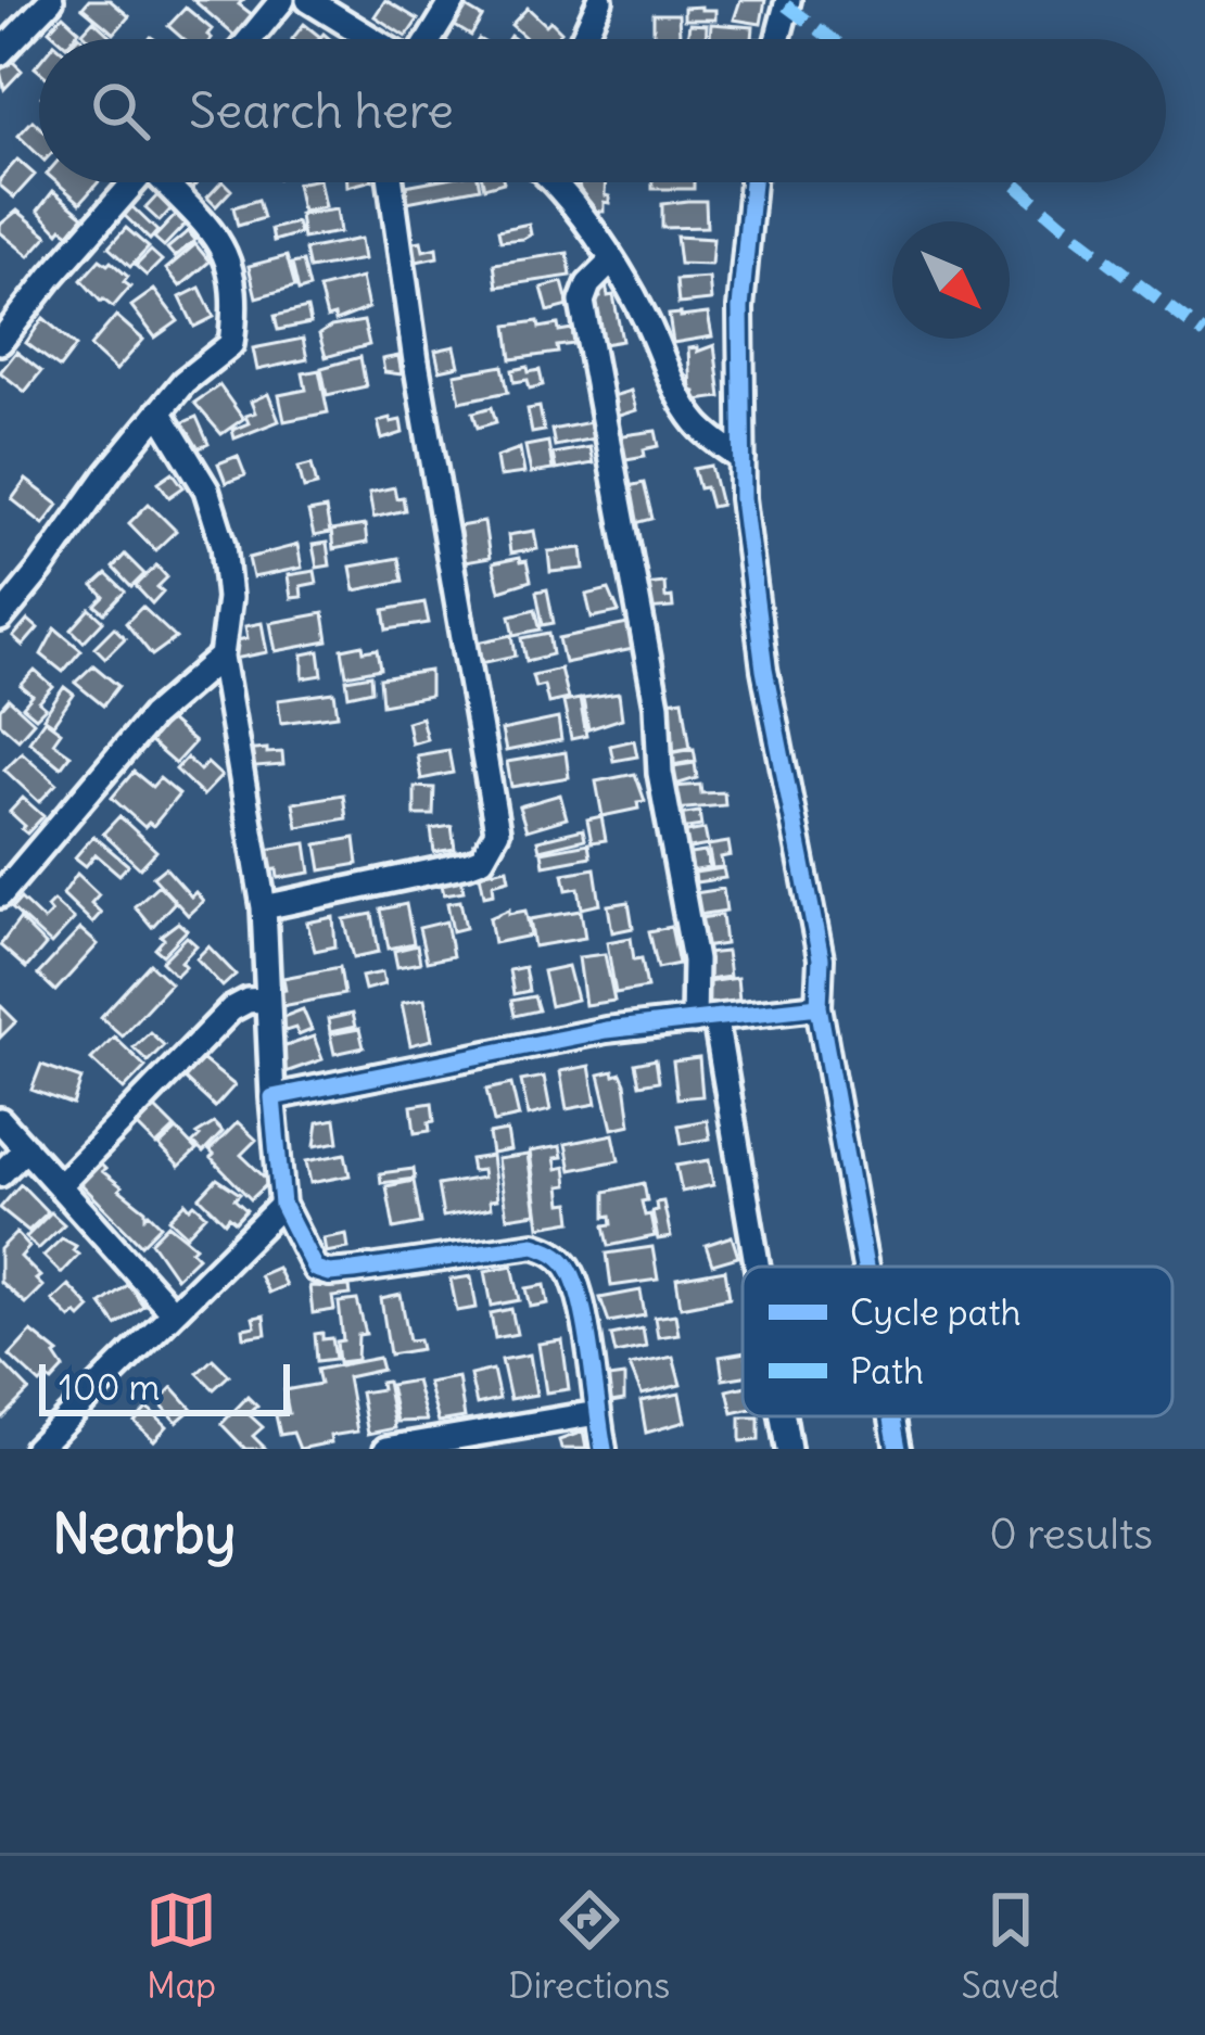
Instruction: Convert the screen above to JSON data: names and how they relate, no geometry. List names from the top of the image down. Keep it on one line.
{"legend":["Cycle path","Path"],"scale_bar":"100 m","north":"bottom right","page":{"search":"Search here","scale":"100 m","heading":["Nearby","0 results"],"nav":["Map","Directions","Saved"]}}
